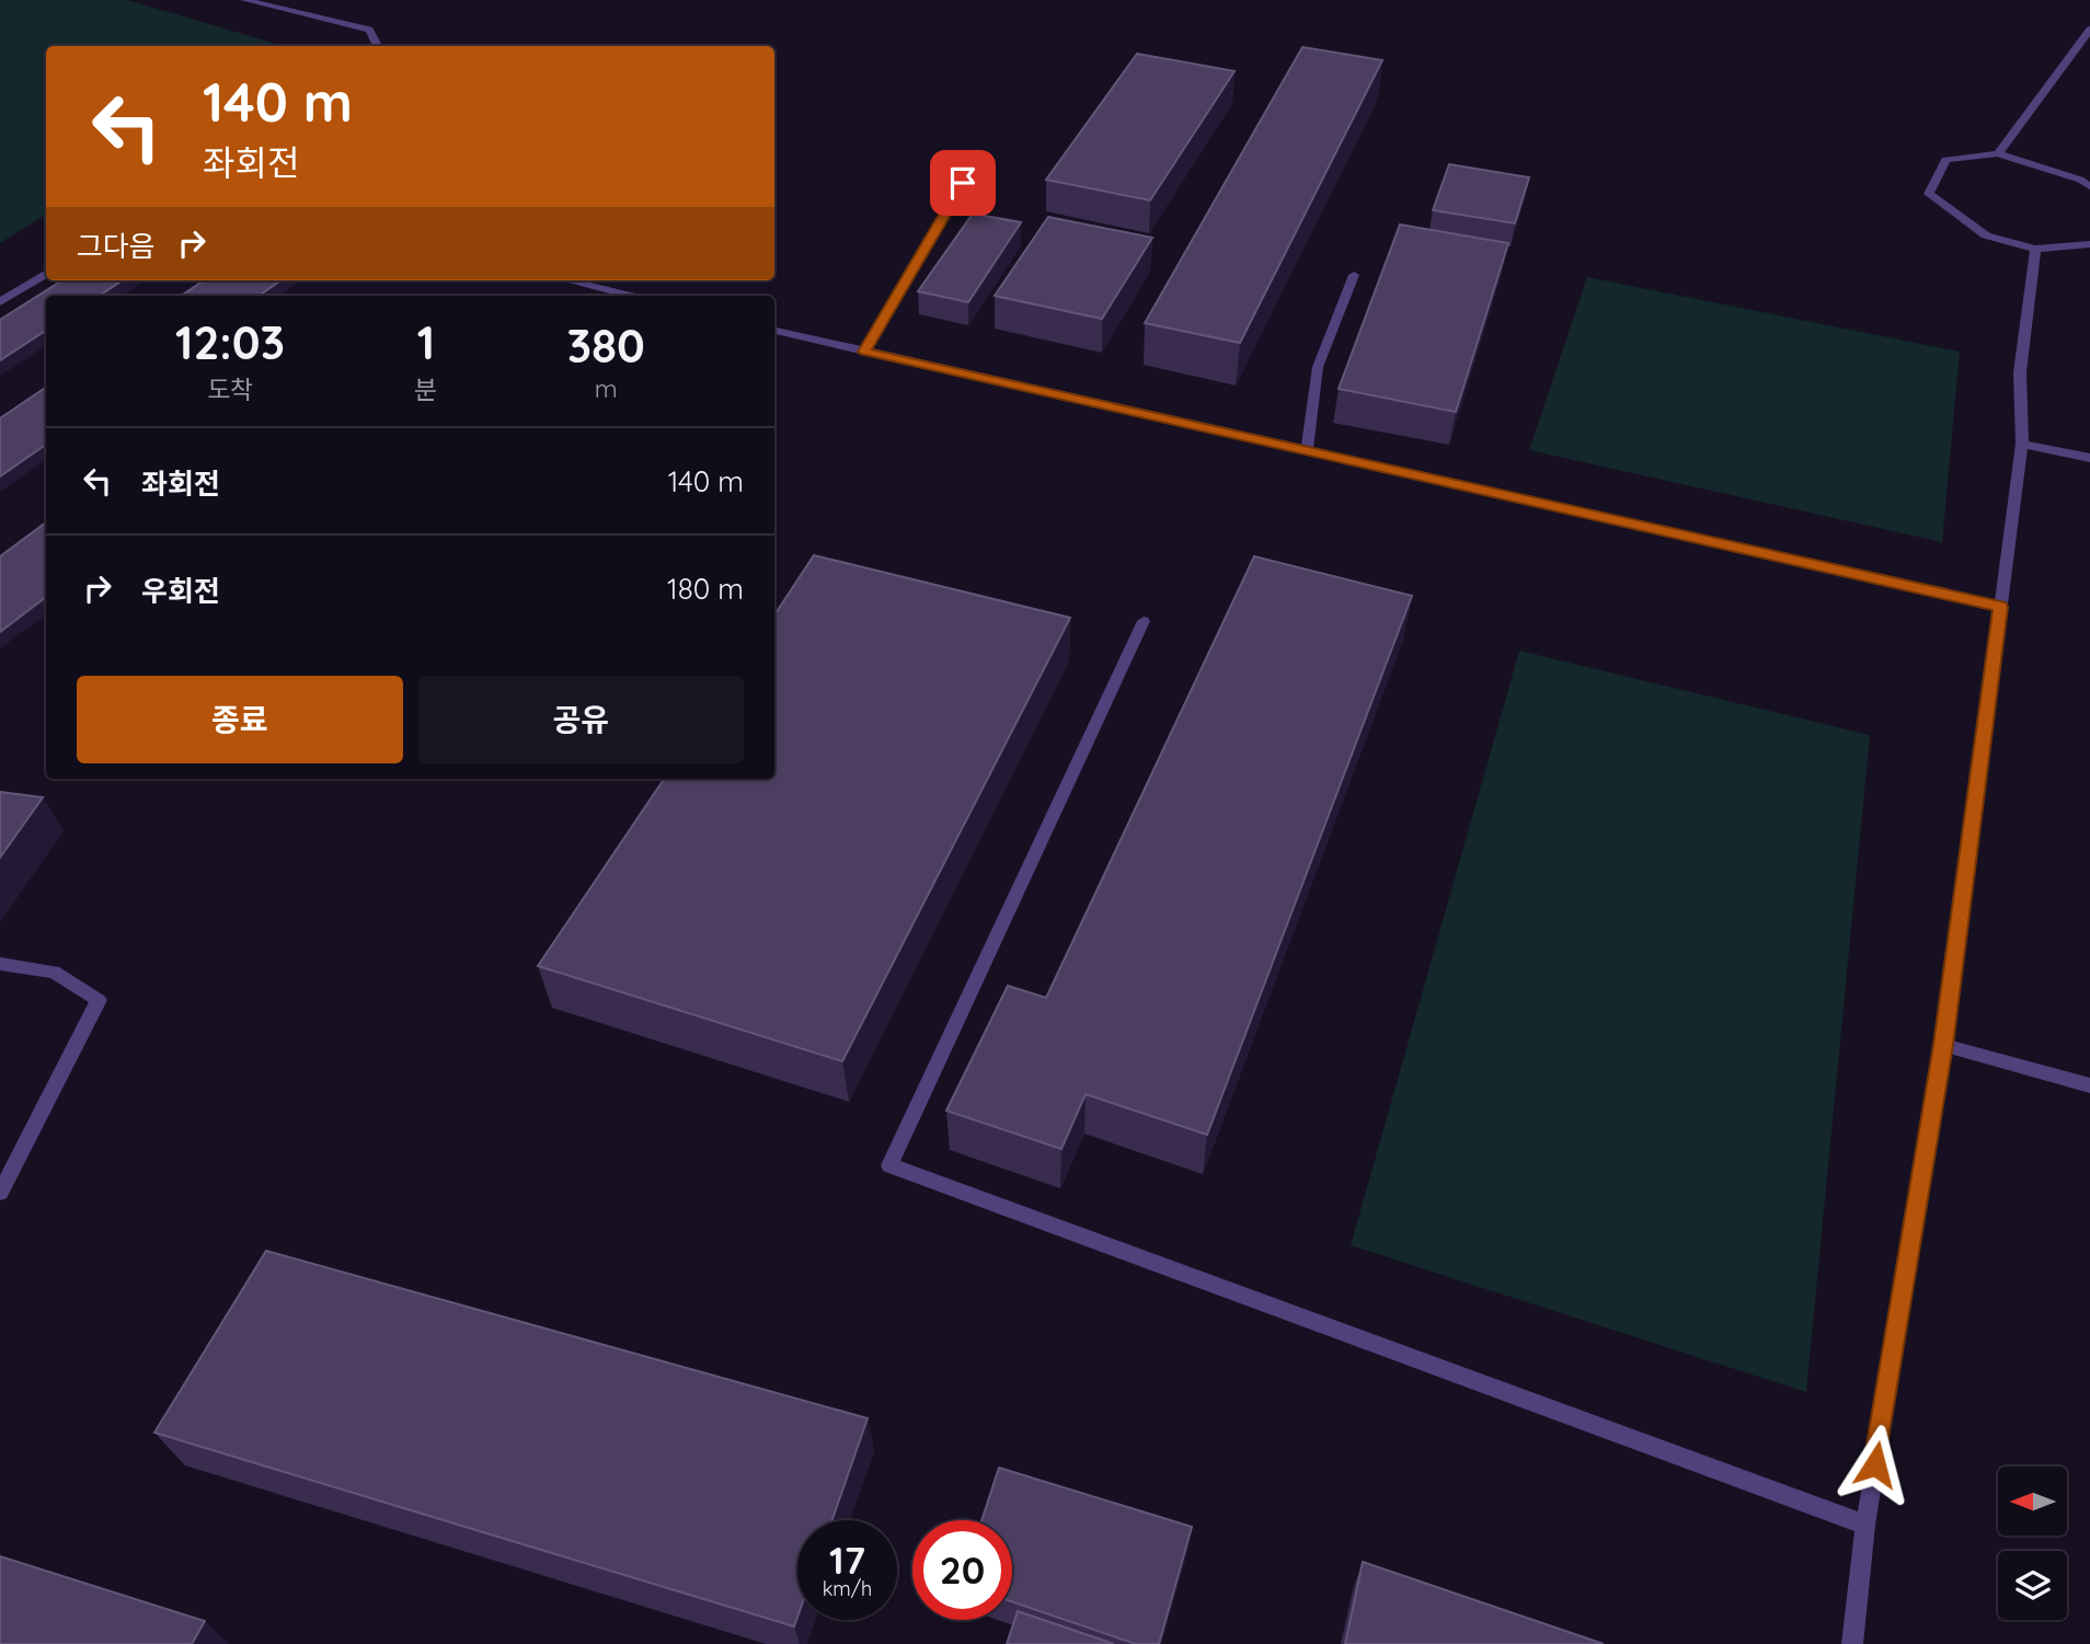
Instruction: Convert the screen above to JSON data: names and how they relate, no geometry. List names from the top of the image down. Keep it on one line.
{"north":"left","page":{"turn":["140 m","좌회전"],"then":"그다음","eta":["12:03","도착","1","분","380","m"],"list":[{"name":"좌회전","value":"140 m"},{"name":"우회전","value":"180 m"}],"buttons":["종료","공유"],"speed":"17 km/h","limit":"20"}}
